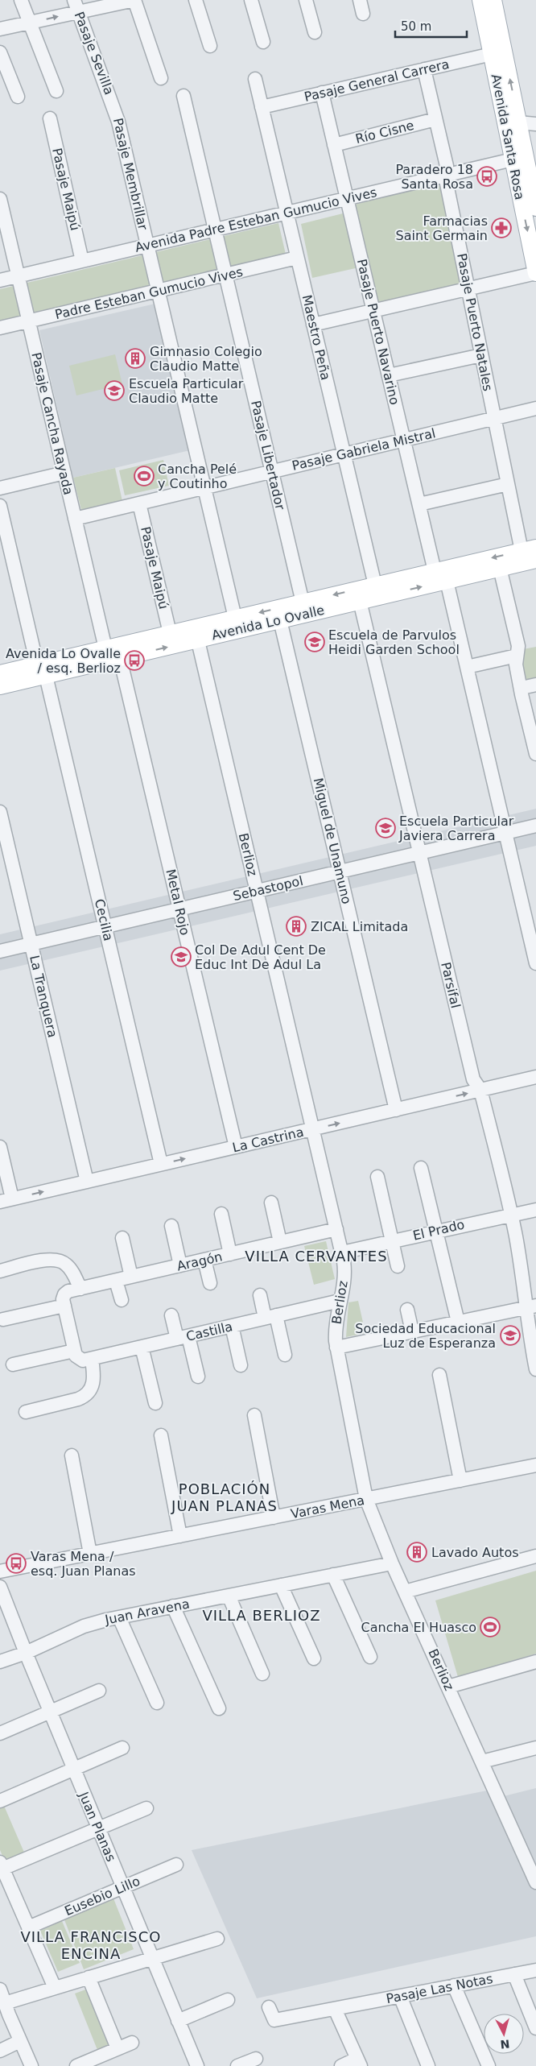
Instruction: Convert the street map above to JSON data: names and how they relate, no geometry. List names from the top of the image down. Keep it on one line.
{"streets":{"main road":["Avenida Santa Rosa","Avenida Lo Ovalle"],"street":["Pasaje Sevilla","Pasaje General Carrera","Río Cisne","Pasaje Membrillar","Pasaje Maipú","Avenida Padre Esteban Gumucio Vives","Padre Esteban Gumucio Vives","Pasaje Puerto Natales","Pasaje Puerto Navarino","Maestro Peña","Pasaje Cancha Rayada","Pasaje Gabriela Mistral","Pasaje Libertador","Miguel de Unamuno","Berlioz","Sebastopol","Metal Rojo","Cecilia","Parsifal","La Tranquera","La Castrina","El Prado","Aragón","Castilla","Varas Mena","Juan Aravena","Juan Planas","Eusebio Lillo","Pasaje Las Notas"]},"crossings":[["Pasaje Sevilla","Pasaje Membrillar"],["Pasaje General Carrera","Avenida Santa Rosa"],["Pasaje General Carrera","Pasaje Puerto Natales"],["Pasaje General Carrera","Pasaje Puerto Navarino"],["Pasaje General Carrera","Maestro Peña"],["Río Cisne","Pasaje Puerto Natales"],["Río Cisne","Pasaje Puerto Navarino"],["Avenida Santa Rosa","Avenida Padre Esteban Gumucio Vives"],["Pasaje Membrillar","Avenida Padre Esteban Gumucio Vives"],["Pasaje Membrillar","Padre Esteban Gumucio Vives"],["Pasaje Membrillar","Pasaje Gabriela Mistral"],["Pasaje Membrillar","Avenida Lo Ovalle"],["Pasaje Maipú","Avenida Padre Esteban Gumucio Vives"],["Pasaje Maipú","Pasaje Gabriela Mistral"],["Pasaje Maipú","Avenida Lo Ovalle"],["Avenida Padre Esteban Gumucio Vives","Pasaje Puerto Natales"],["Avenida Padre Esteban Gumucio Vives","Pasaje Puerto Navarino"],["Avenida Padre Esteban Gumucio Vives","Maestro Peña"],["Avenida Padre Esteban Gumucio Vives","Pasaje Cancha Rayada"],["Avenida Padre Esteban Gumucio Vives","Pasaje Libertador"],["Padre Esteban Gumucio Vives","Maestro Peña"],["Padre Esteban Gumucio Vives","Pasaje Cancha Rayada"],["Padre Esteban Gumucio Vives","Pasaje Libertador"],["Pasaje Puerto Natales","Pasaje Gabriela Mistral"],["Pasaje Puerto Natales","Avenida Lo Ovalle"],["Pasaje Puerto Navarino","Pasaje Gabriela Mistral"],["Pasaje Puerto Navarino","Avenida Lo Ovalle"],["Pasaje Puerto Navarino","Sebastopol"],["Maestro Peña","Pasaje Gabriela Mistral"],["Maestro Peña","Avenida Lo Ovalle"],["Pasaje Cancha Rayada","Pasaje Gabriela Mistral"],["Pasaje Cancha Rayada","Avenida Lo Ovalle"],["Pasaje Gabriela Mistral","Pasaje Libertador"],["Pasaje Libertador","Avenida Lo Ovalle"],["Avenida Lo Ovalle","Miguel de Unamuno"],["Avenida Lo Ovalle","Berlioz"],["Avenida Lo Ovalle","Metal Rojo"],["Avenida Lo Ovalle","Cecilia"],["Avenida Lo Ovalle","Parsifal"],["Miguel de Unamuno","Sebastopol"],["Miguel de Unamuno","La Castrina"],["Berlioz","Sebastopol"],["Berlioz","La Castrina"],["Berlioz","El Prado"],["Berlioz","Aragón"],["Berlioz","Castilla"],["Berlioz","Varas Mena"],["Berlioz","Juan Aravena"],["Sebastopol","Metal Rojo"],["Sebastopol","Cecilia"],["Sebastopol","Parsifal"],["Sebastopol","La Tranquera"],["Metal Rojo","La Castrina"],["Cecilia","La Castrina"],["Parsifal","La Castrina"],["Parsifal","El Prado"],["La Tranquera","La Castrina"],["Juan Aravena","Juan Planas"],["Juan Planas","Eusebio Lillo"]],"one_way":["La Castrina"],"districts":["VILLA CERVANTES","POBLACIÓN JUAN PLANAS","VILLA BERLIOZ","VILLA FRANCISCO ENCINA"],"places":{"bus stop":["Paradero 18 Santa Rosa","Avenida Lo Ovalle / esq. Berlioz","Varas Mena / esq. Juan Planas"],"pharmacy":["Farmacias Saint Germain"],"building":["Gimnasio Colegio Claudio Matte","ZICAL Limitada","Lavado Autos"],"school or university":["Escuela Particular Claudio Matte","Escuela de Parvulos Heidi Garden School","Escuela Particular Javiera Carrera","Col De Adul Cent De Educ Int De Adul La","Sociedad Educacional Luz de Esperanza"],"sports":["Cancha Pelé y Coutinho","Cancha El Huasco"]},"scale_bar":"50 m","north":"bottom"}
